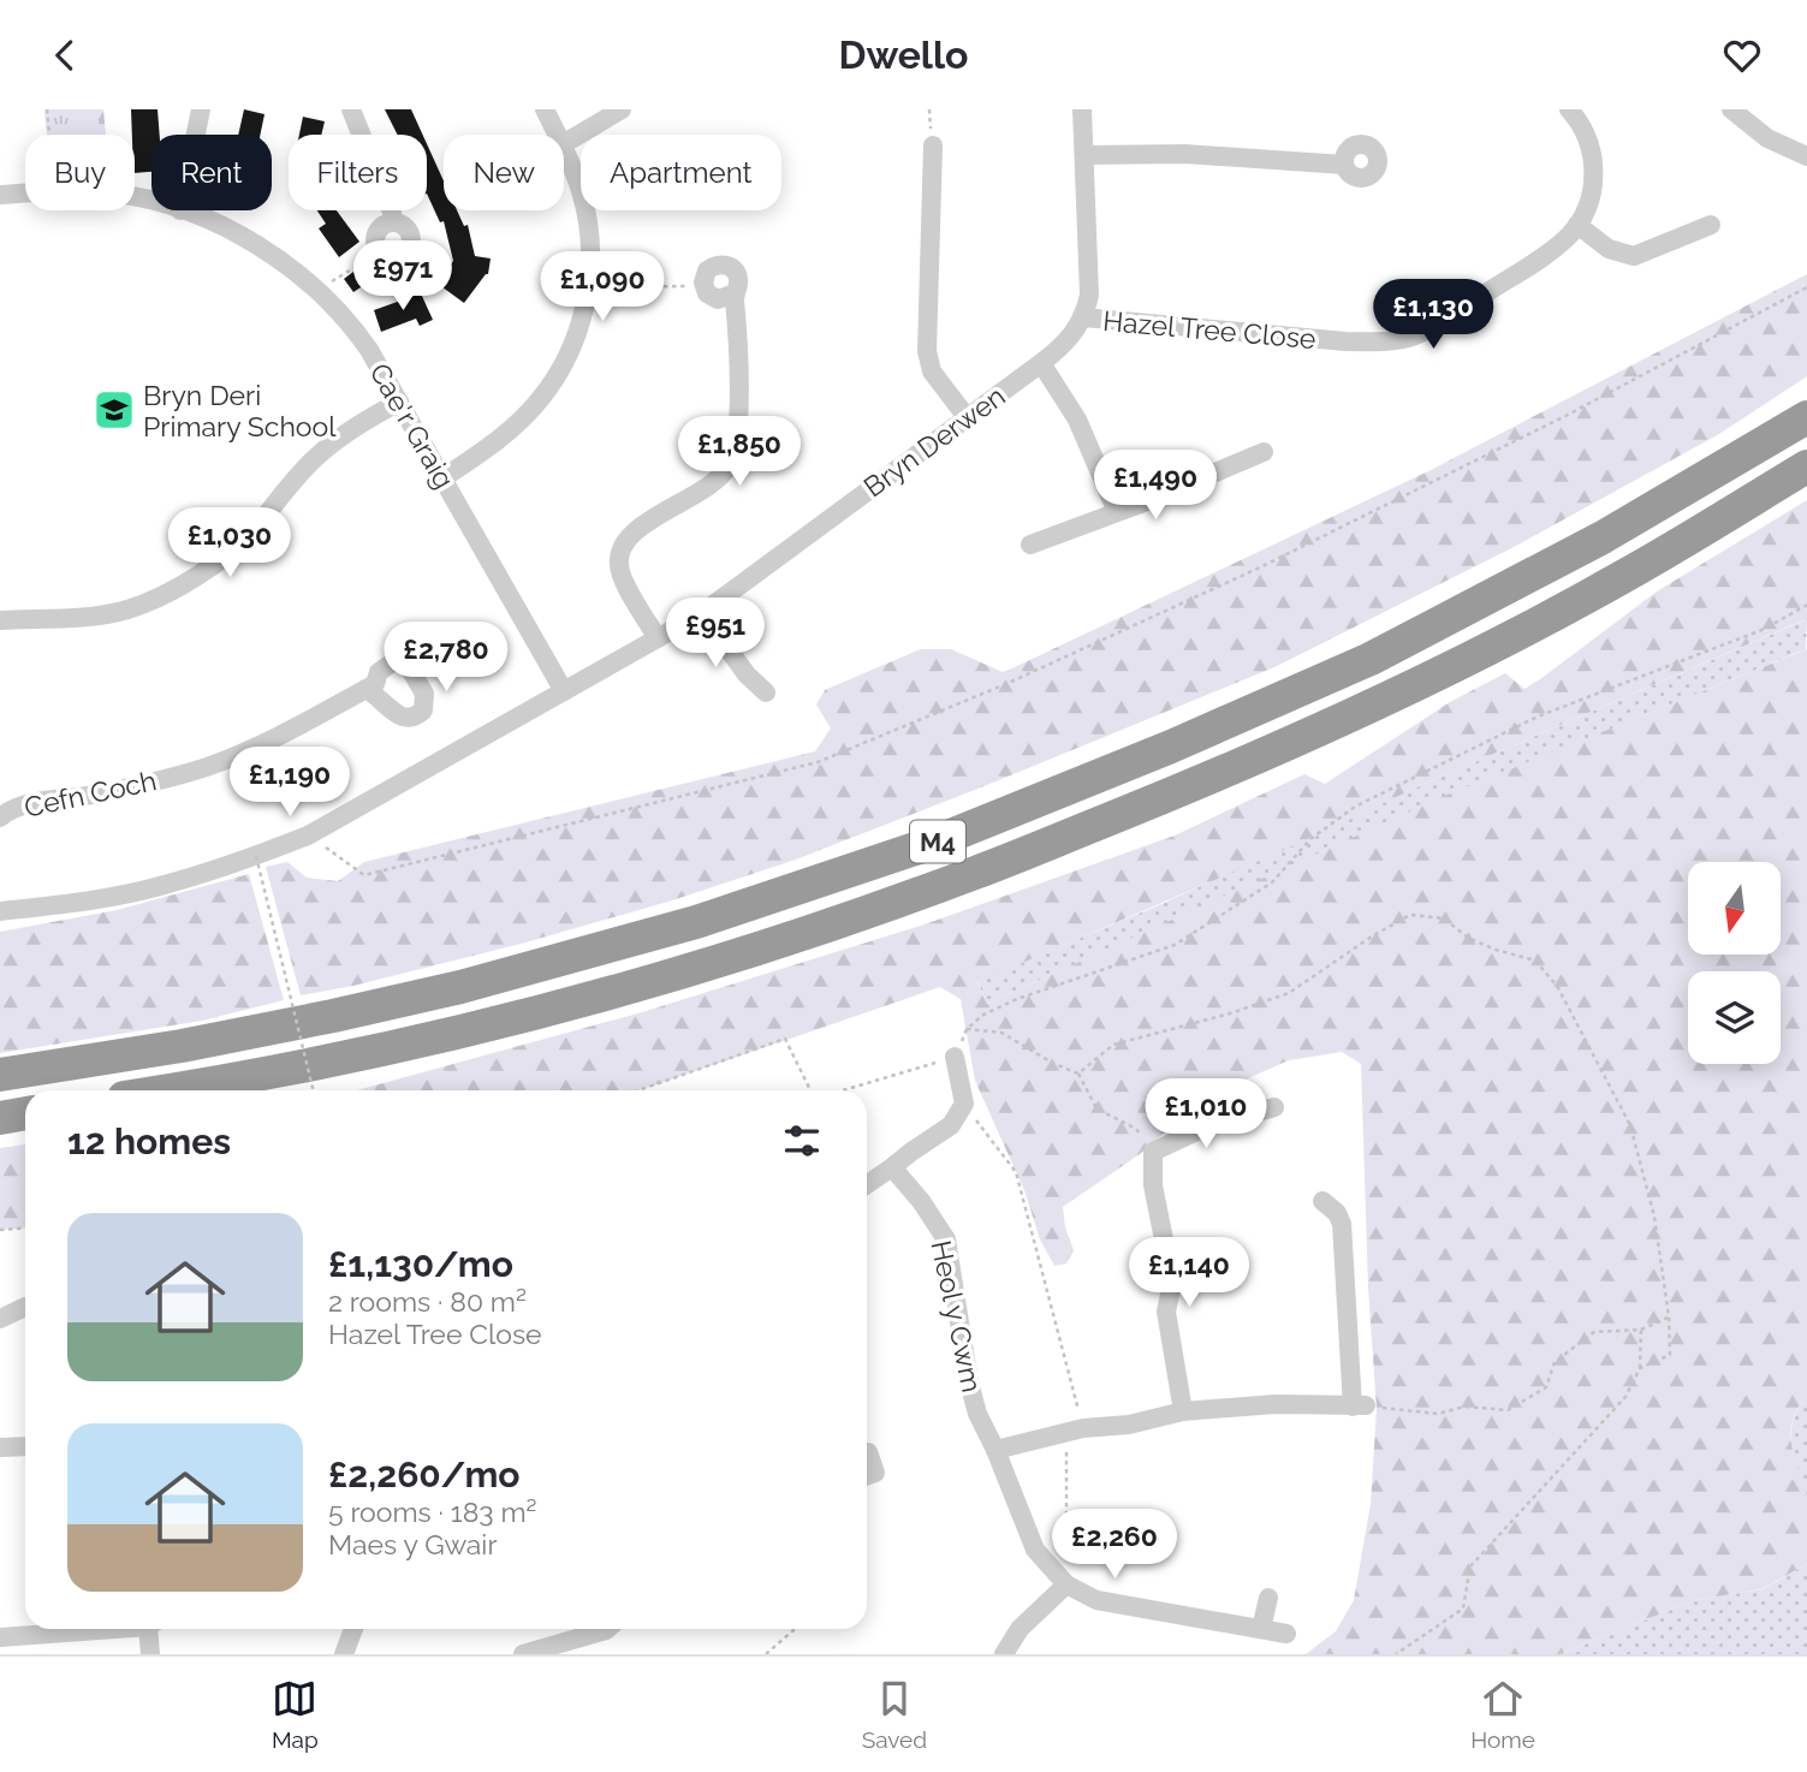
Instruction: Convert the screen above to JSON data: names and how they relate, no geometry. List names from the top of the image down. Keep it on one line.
{"streets":{"highway":["M4"],"street":["Hazel Tree Close","Cae'r Graig","Bryn Derwen","Cefn Coch","Heol y Cwm"]},"crossings":[["Hazel Tree Close","Bryn Derwen"],["Cae'r Graig","Bryn Derwen"]],"places":{"school or university":["Bryn Deri Primary School"]},"north":"bottom","page":{"header":"Dwello","chip":["Buy","Rent","Filters","New","Apartment"],"price":["£971","£1,090","£1,130","£1,850","£1,490","£1,030","£951","£2,780","£1,190","£1,010","£1,140","£2,260"],"heading":"12 homes","list":[{"name":"£1,130/mo","note":"2 rooms · 80 m² · Hazel Tree Close"},{"name":"£2,260/mo","note":"5 rooms · 183 m² · Maes y Gwair"}],"tabs":["Map","Saved","Home"]}}
